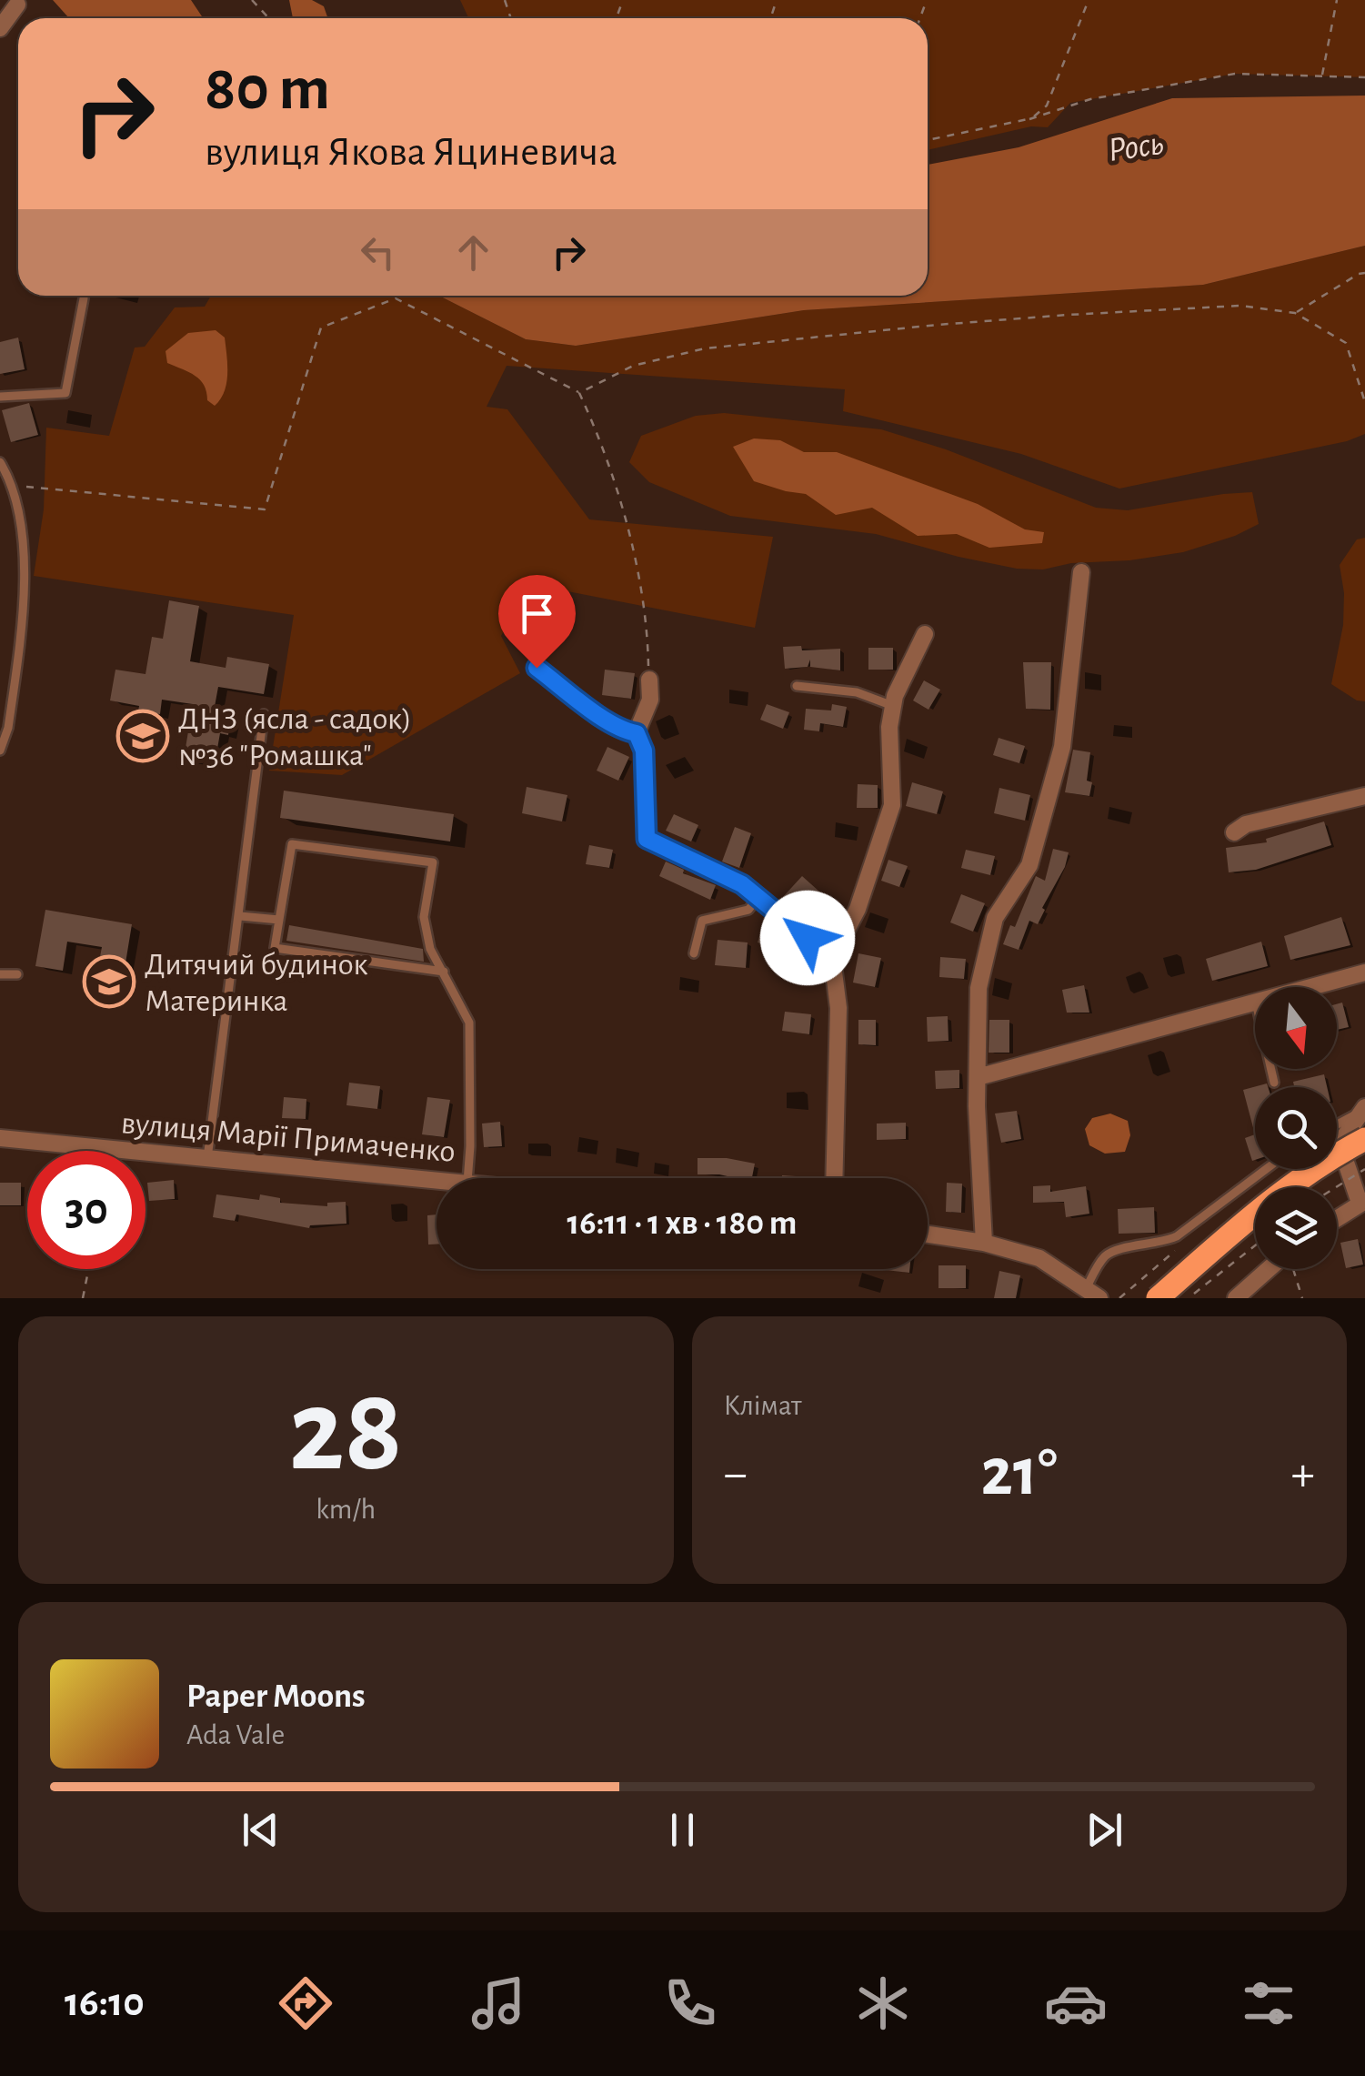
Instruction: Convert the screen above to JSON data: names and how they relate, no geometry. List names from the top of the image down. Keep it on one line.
{"streets":{"street":["вулиця Марії Примаченко"]},"water":["Рось"],"places":{"school or university":["ДНЗ (ясла - садок) №36 \"Ромашка\"","Дитячий будинок Материнка"]},"north":"bottom","page":{"turn":["80 m","вулиця Якова Яциневича"],"limit":"30","trip":"16:11 · 1 хв · 180 m","tile":[["28","km/h"],"Клімат"],"heat":["−","21°","+"],"song":["Paper Moons","Ada Vale"],"tabs":"16:10"}}
